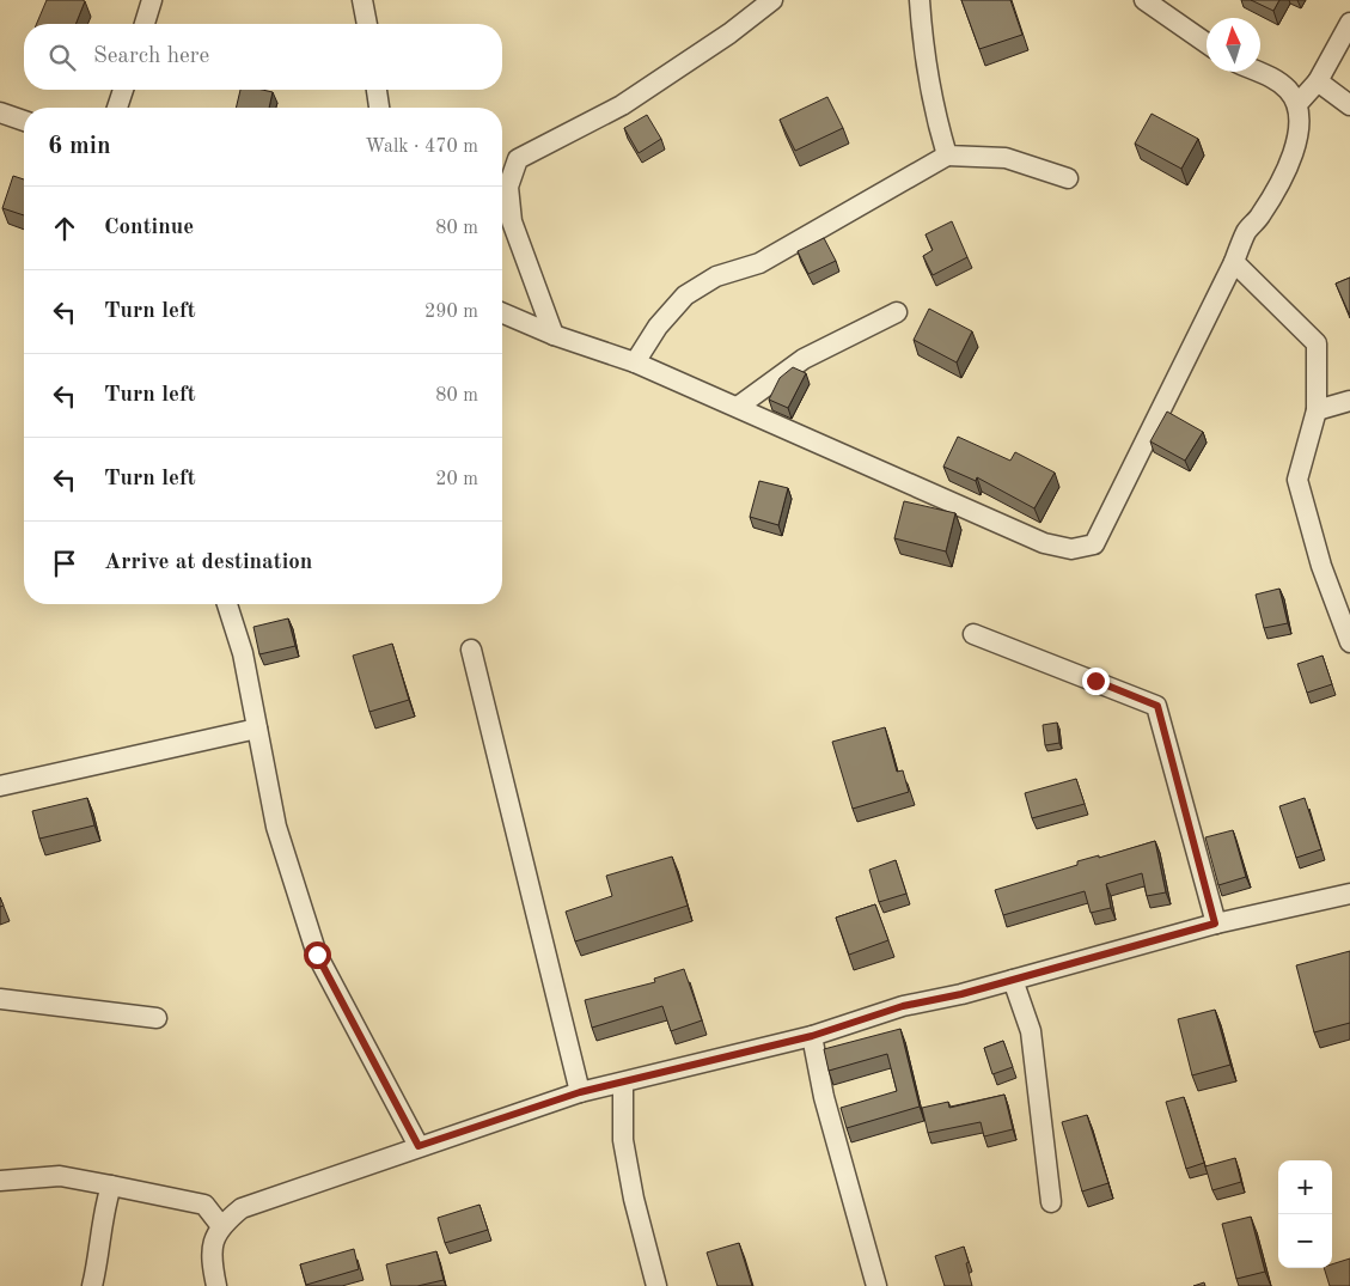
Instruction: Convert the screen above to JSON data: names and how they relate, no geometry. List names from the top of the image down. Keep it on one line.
{"north":"top","page":{"search":"Search here","heading":["6 min","Walk · 470 m"],"list":[["Continue","80 m"],["Turn left","290 m"],["Turn left","80 m"],["Turn left","20 m"],"Arrive at destination"],"map_buttons":["+","−"]}}
